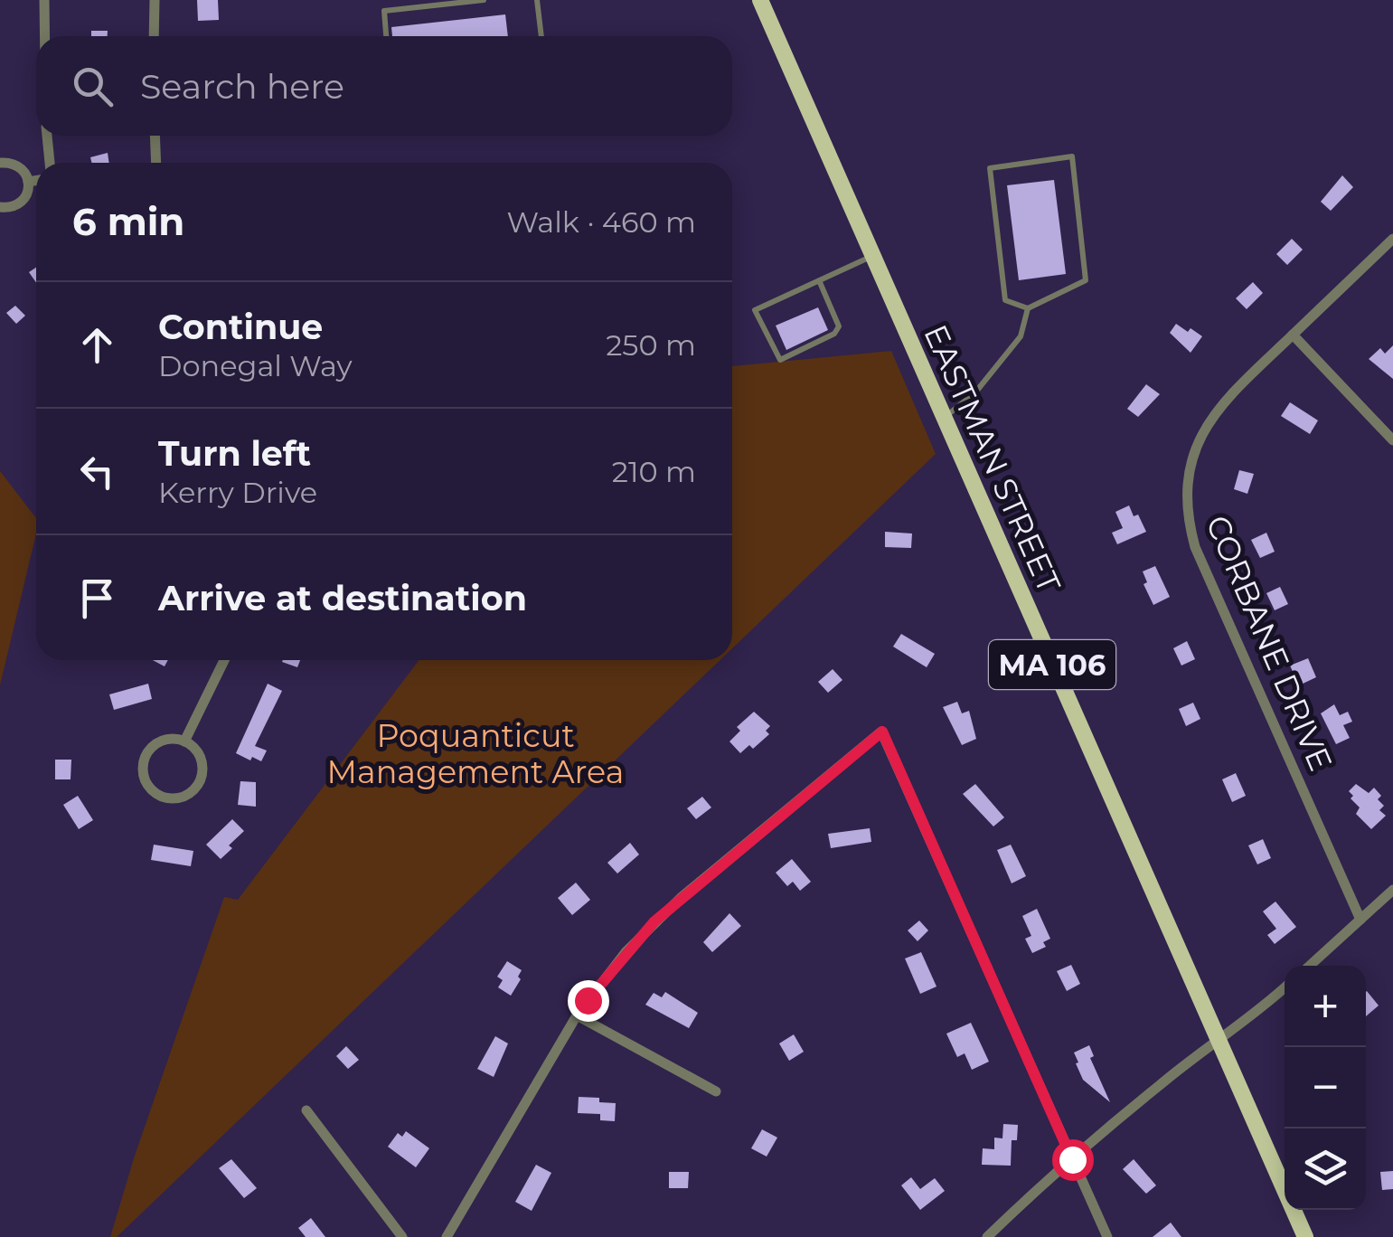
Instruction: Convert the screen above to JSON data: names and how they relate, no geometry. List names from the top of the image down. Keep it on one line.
{"streets":{"main road":["EASTMAN STREET","MA 106"],"street":["CORBANE DRIVE"]},"parks":["Poquanticut Management Area"],"page":{"search":"Search here","heading":["6 min","Walk · 460 m"],"list":[["Continue","Donegal Way","250 m"],["Turn left","Kerry Drive","210 m"],"Arrive at destination"],"map_buttons":["+","−"]}}
